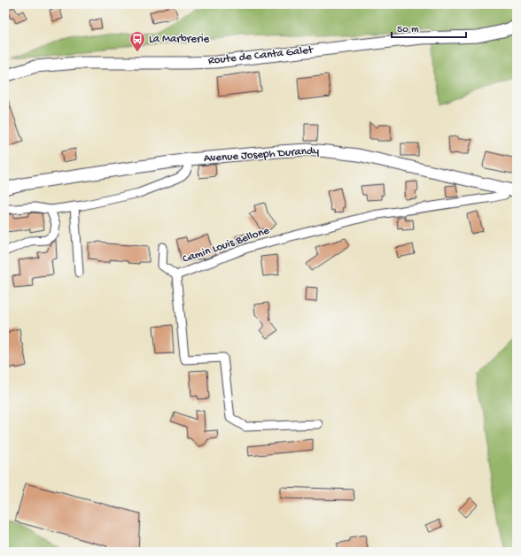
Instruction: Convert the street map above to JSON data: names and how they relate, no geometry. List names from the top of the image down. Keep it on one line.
{"streets":{"main road":["Route de Canta Galet","Avenue Joseph Durandy"],"street":["Camin Louis Bellone"]},"crossings":[["Avenue Joseph Durandy","Camin Louis Bellone"]],"places":{"bus stop":["La Marbrerie"]},"scale_bar":"50 m"}
